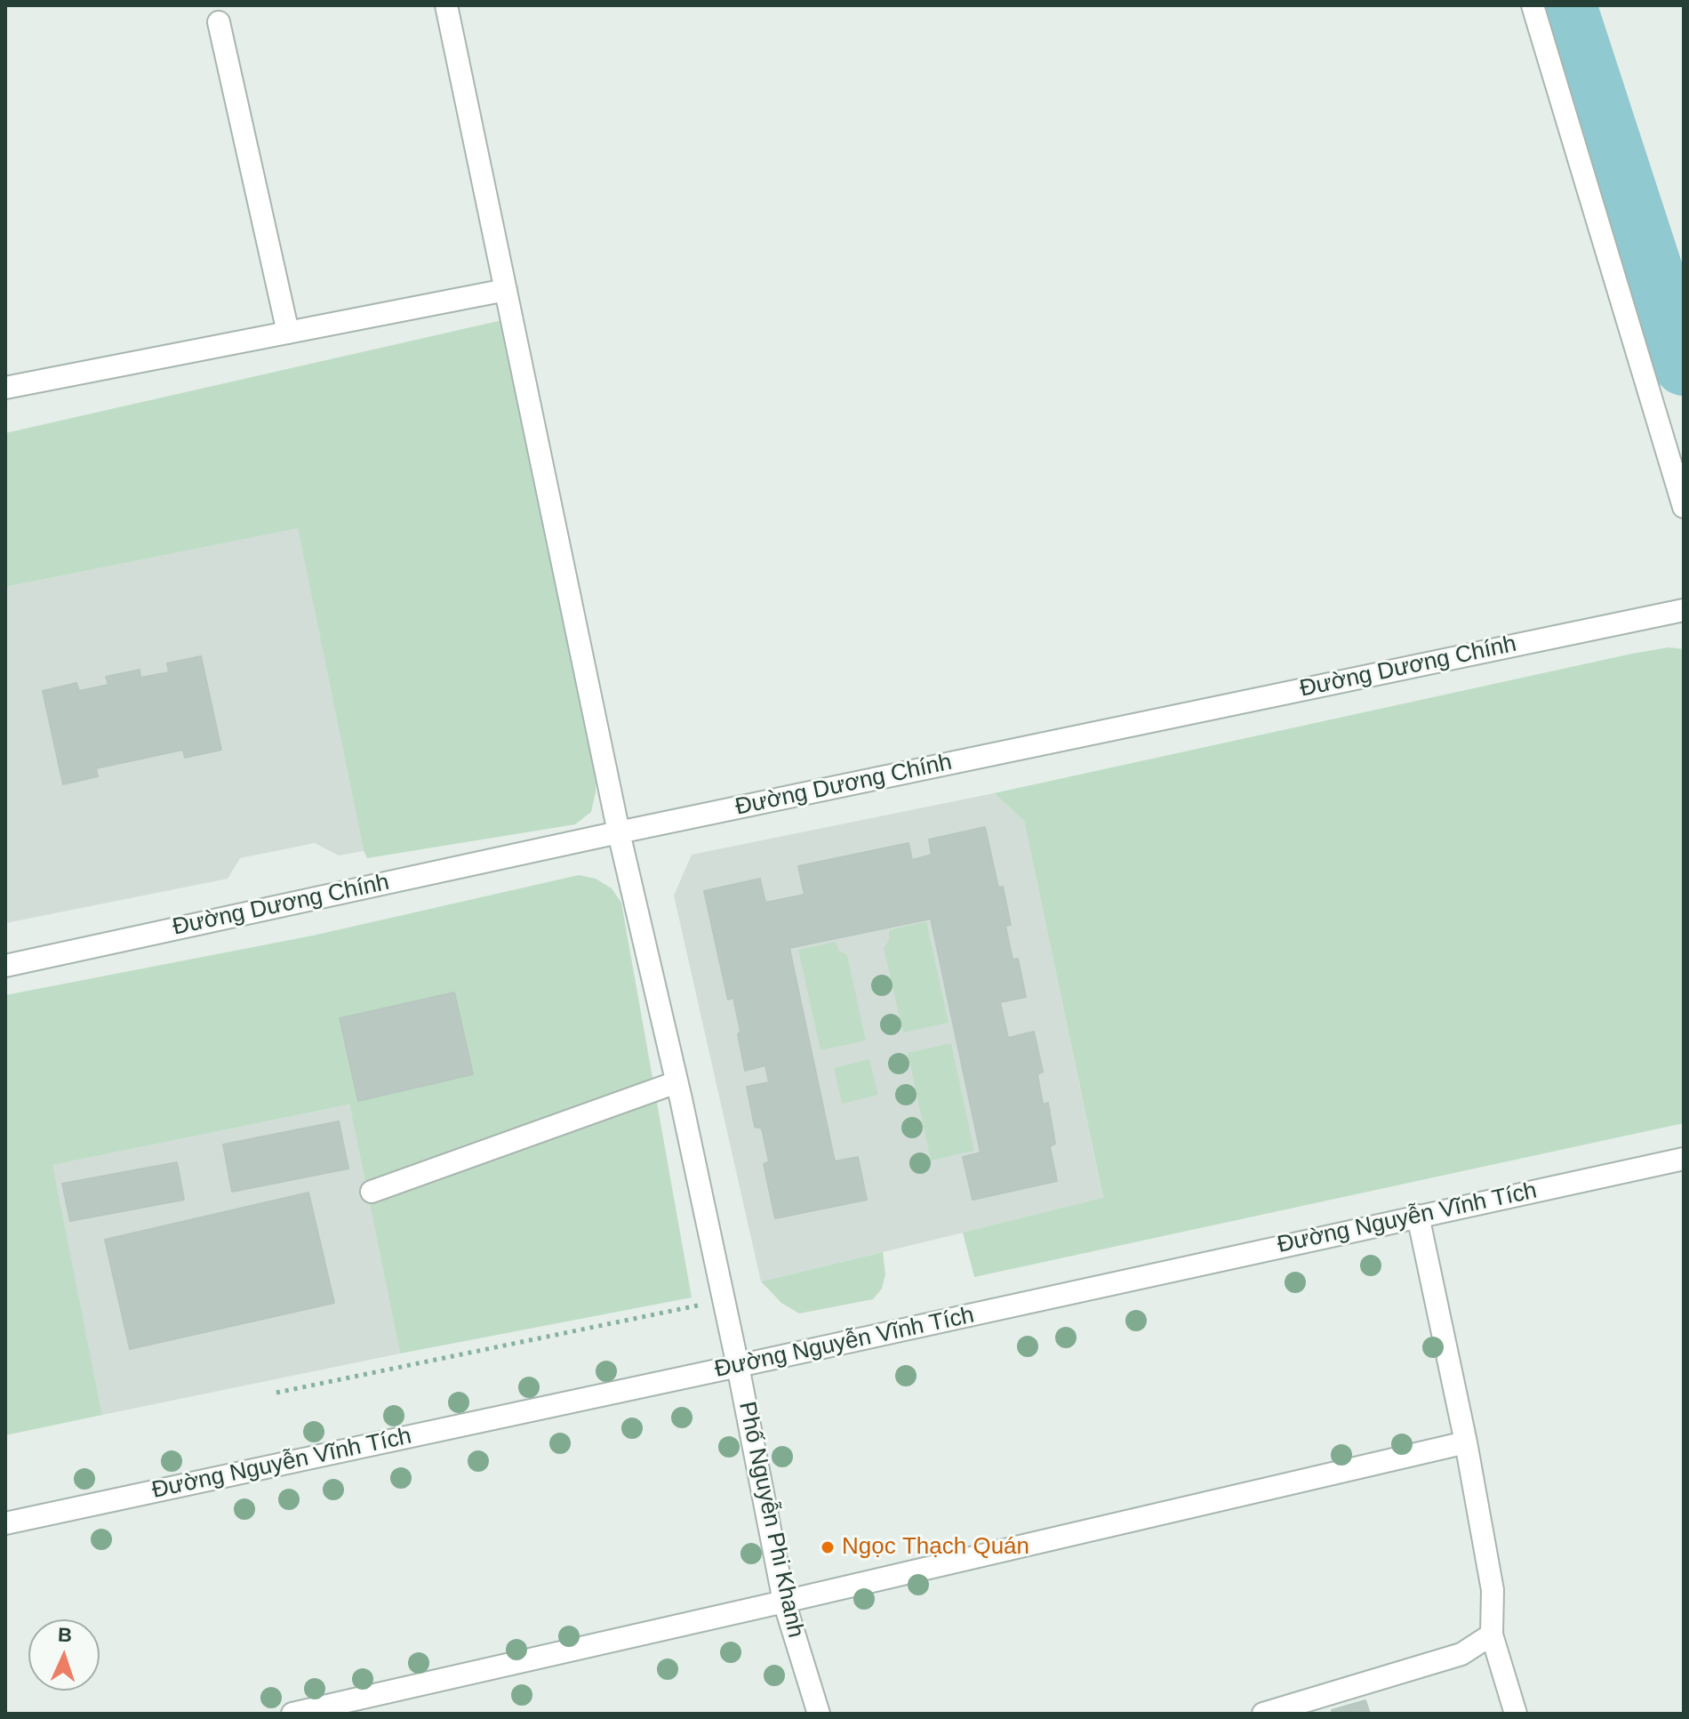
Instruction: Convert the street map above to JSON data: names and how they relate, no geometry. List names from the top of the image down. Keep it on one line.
{"streets":{"street":["Đường Dương Chính","Đường Nguyễn Vĩnh Tích","Phố Nguyễn Phi Khanh"]},"crossings":[["Đường Dương Chính","Phố Nguyễn Phi Khanh"],["Đường Nguyễn Vĩnh Tích","Phố Nguyễn Phi Khanh"]],"places":["Ngọc Thạch Quán"],"north":"top"}
